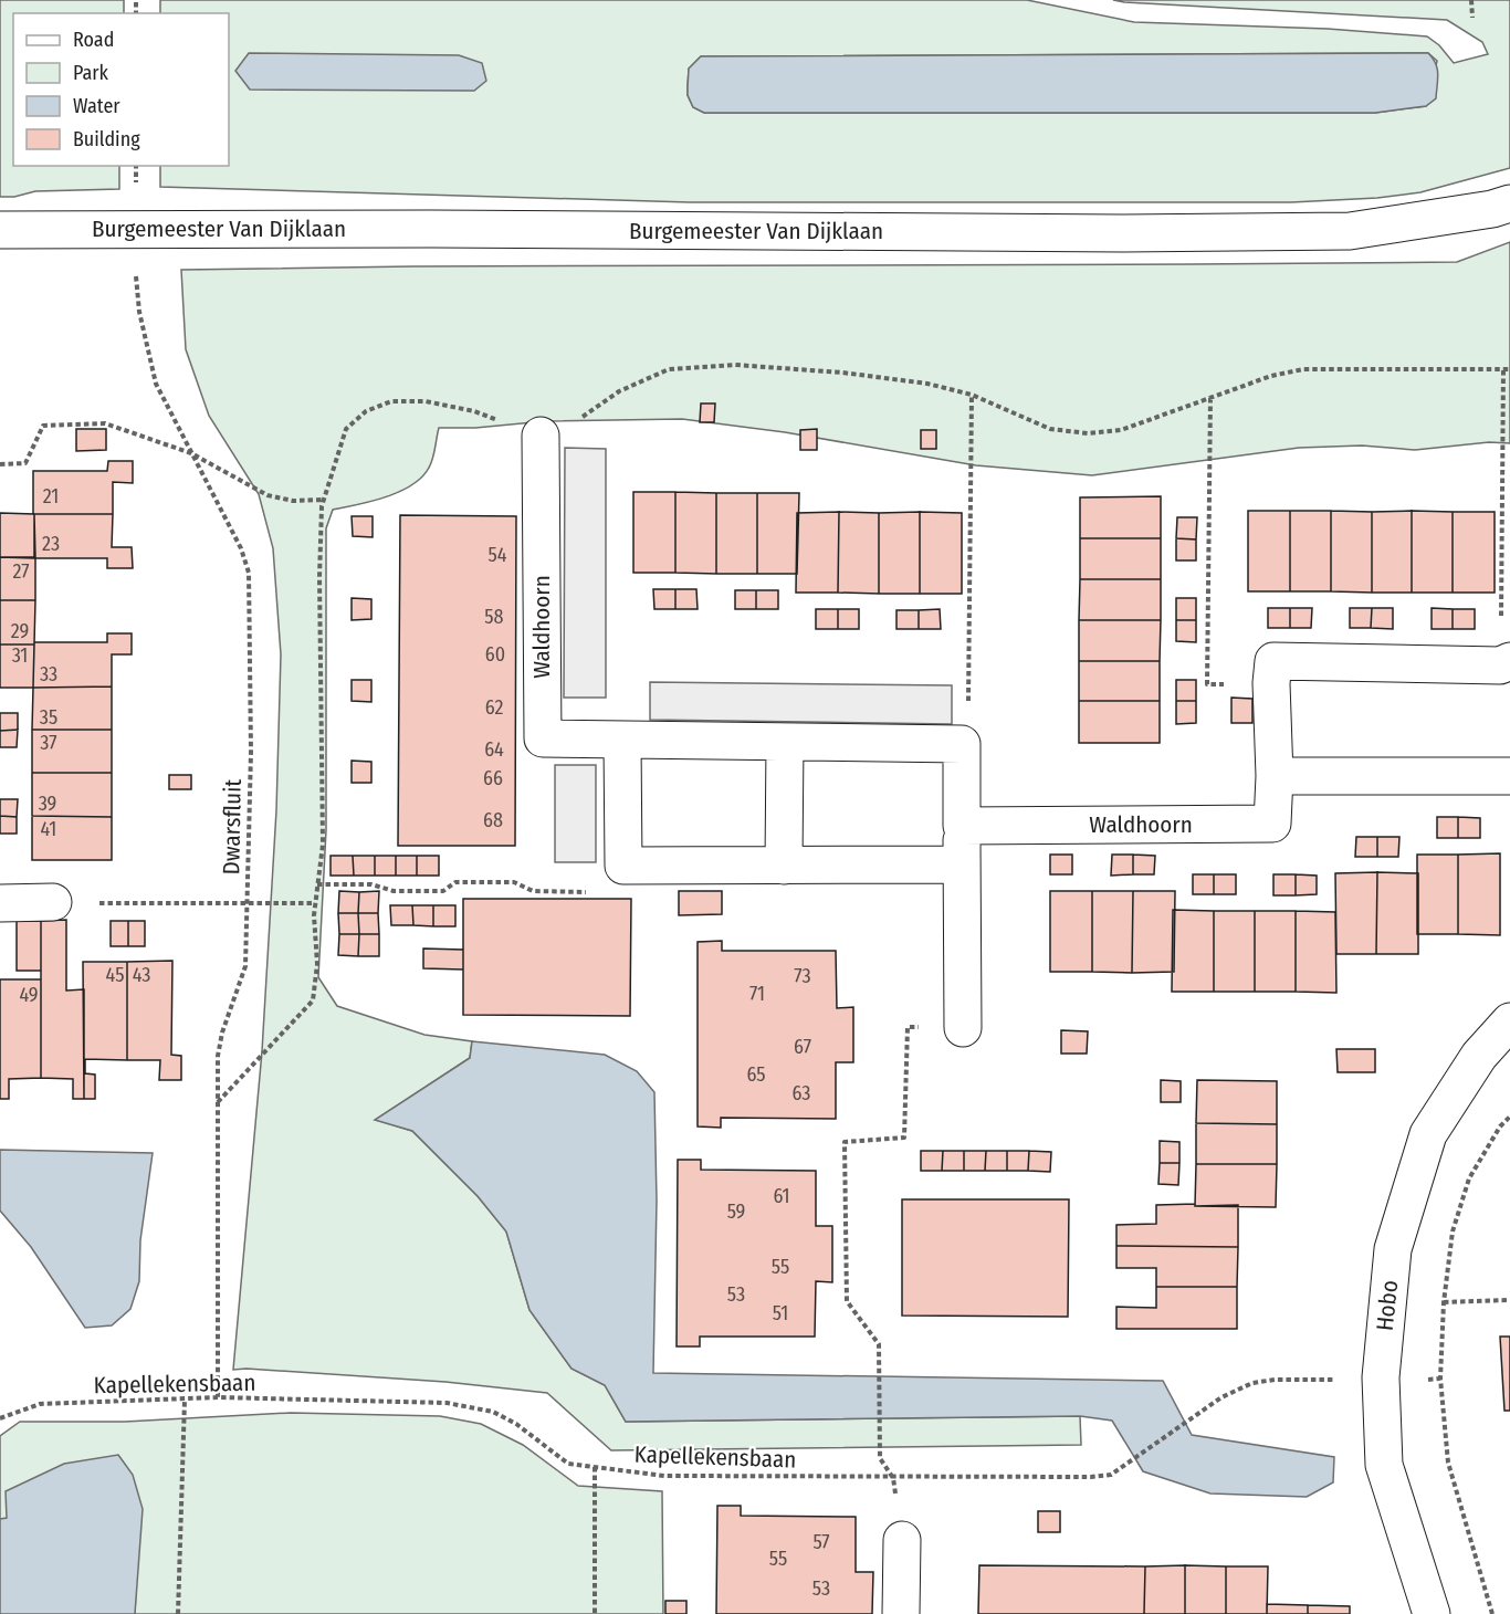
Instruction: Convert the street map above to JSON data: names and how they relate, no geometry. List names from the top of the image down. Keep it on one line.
{"streets":{"street":["Burgemeester Van Dijklaan","Waldhoorn","Hobo"],"path":["Dwarsfluit","Kapellekensbaan"]},"crossings":[["Dwarsfluit","Kapellekensbaan"],["Hobo","Kapellekensbaan"]],"house_numbers":["21","23","54","27","58","29","60","31","33","62","35","37","64","66","39","68","41","45","43","73","71","49","67","65","63","61","59","55","53","51","57","55","53"],"legend":["Road","Park","Water","Building"]}
